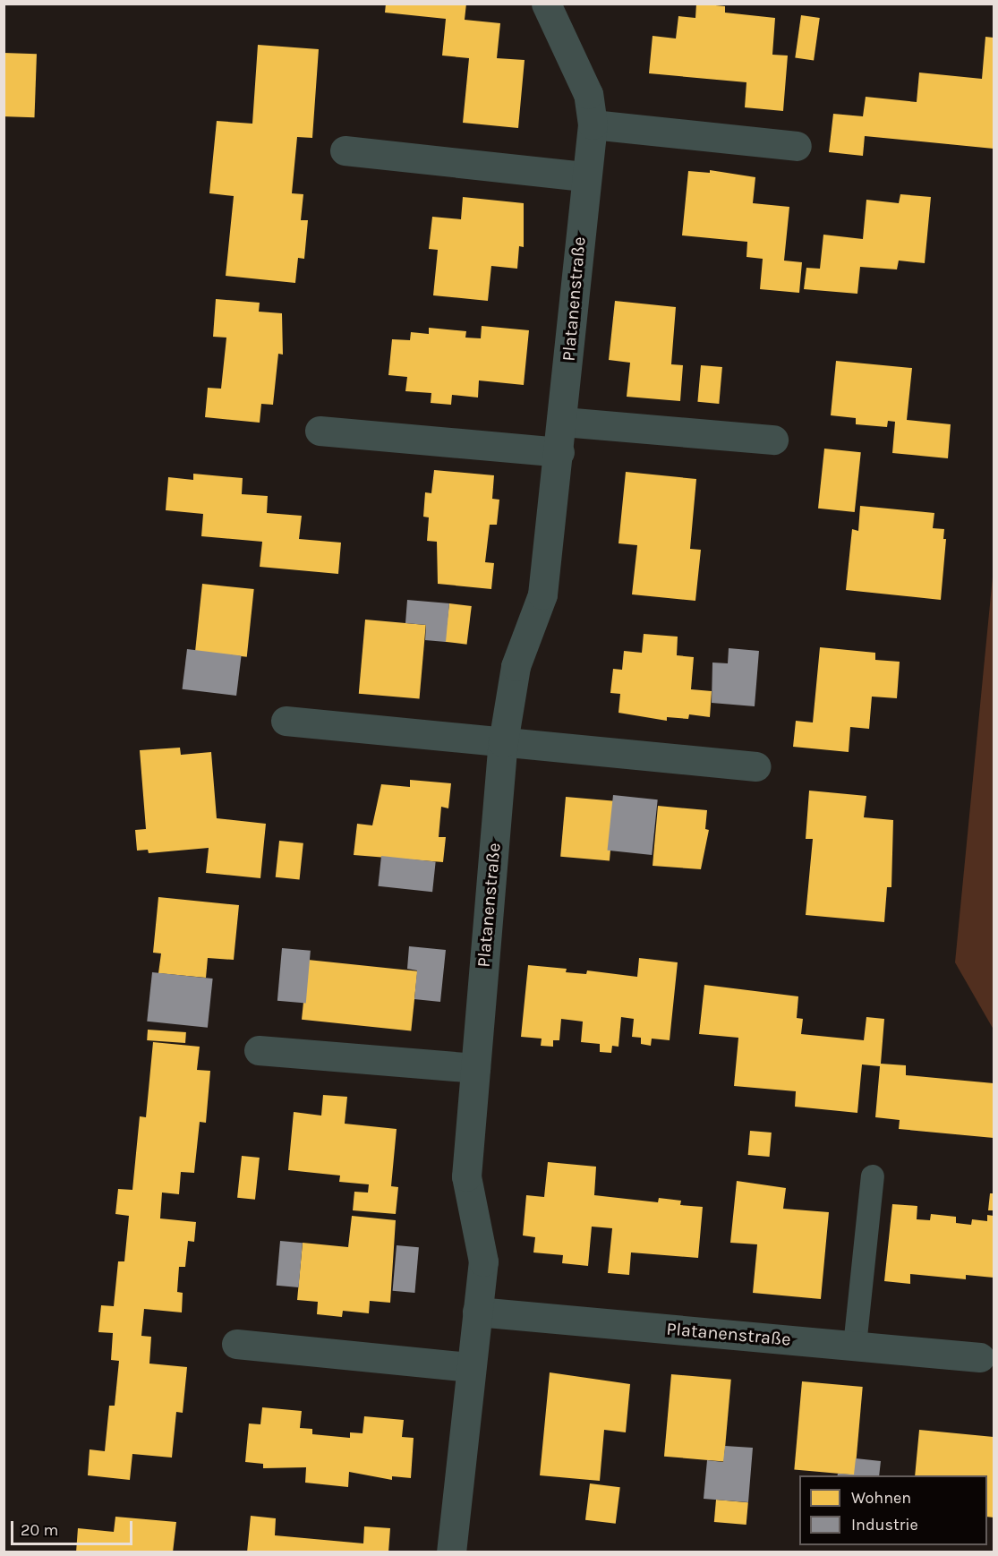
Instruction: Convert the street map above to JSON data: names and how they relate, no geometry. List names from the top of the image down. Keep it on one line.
{"streets":{"street":["Platanenstraße"]},"legend":["Wohnen","Industrie"],"scale_bar":"20 m"}
